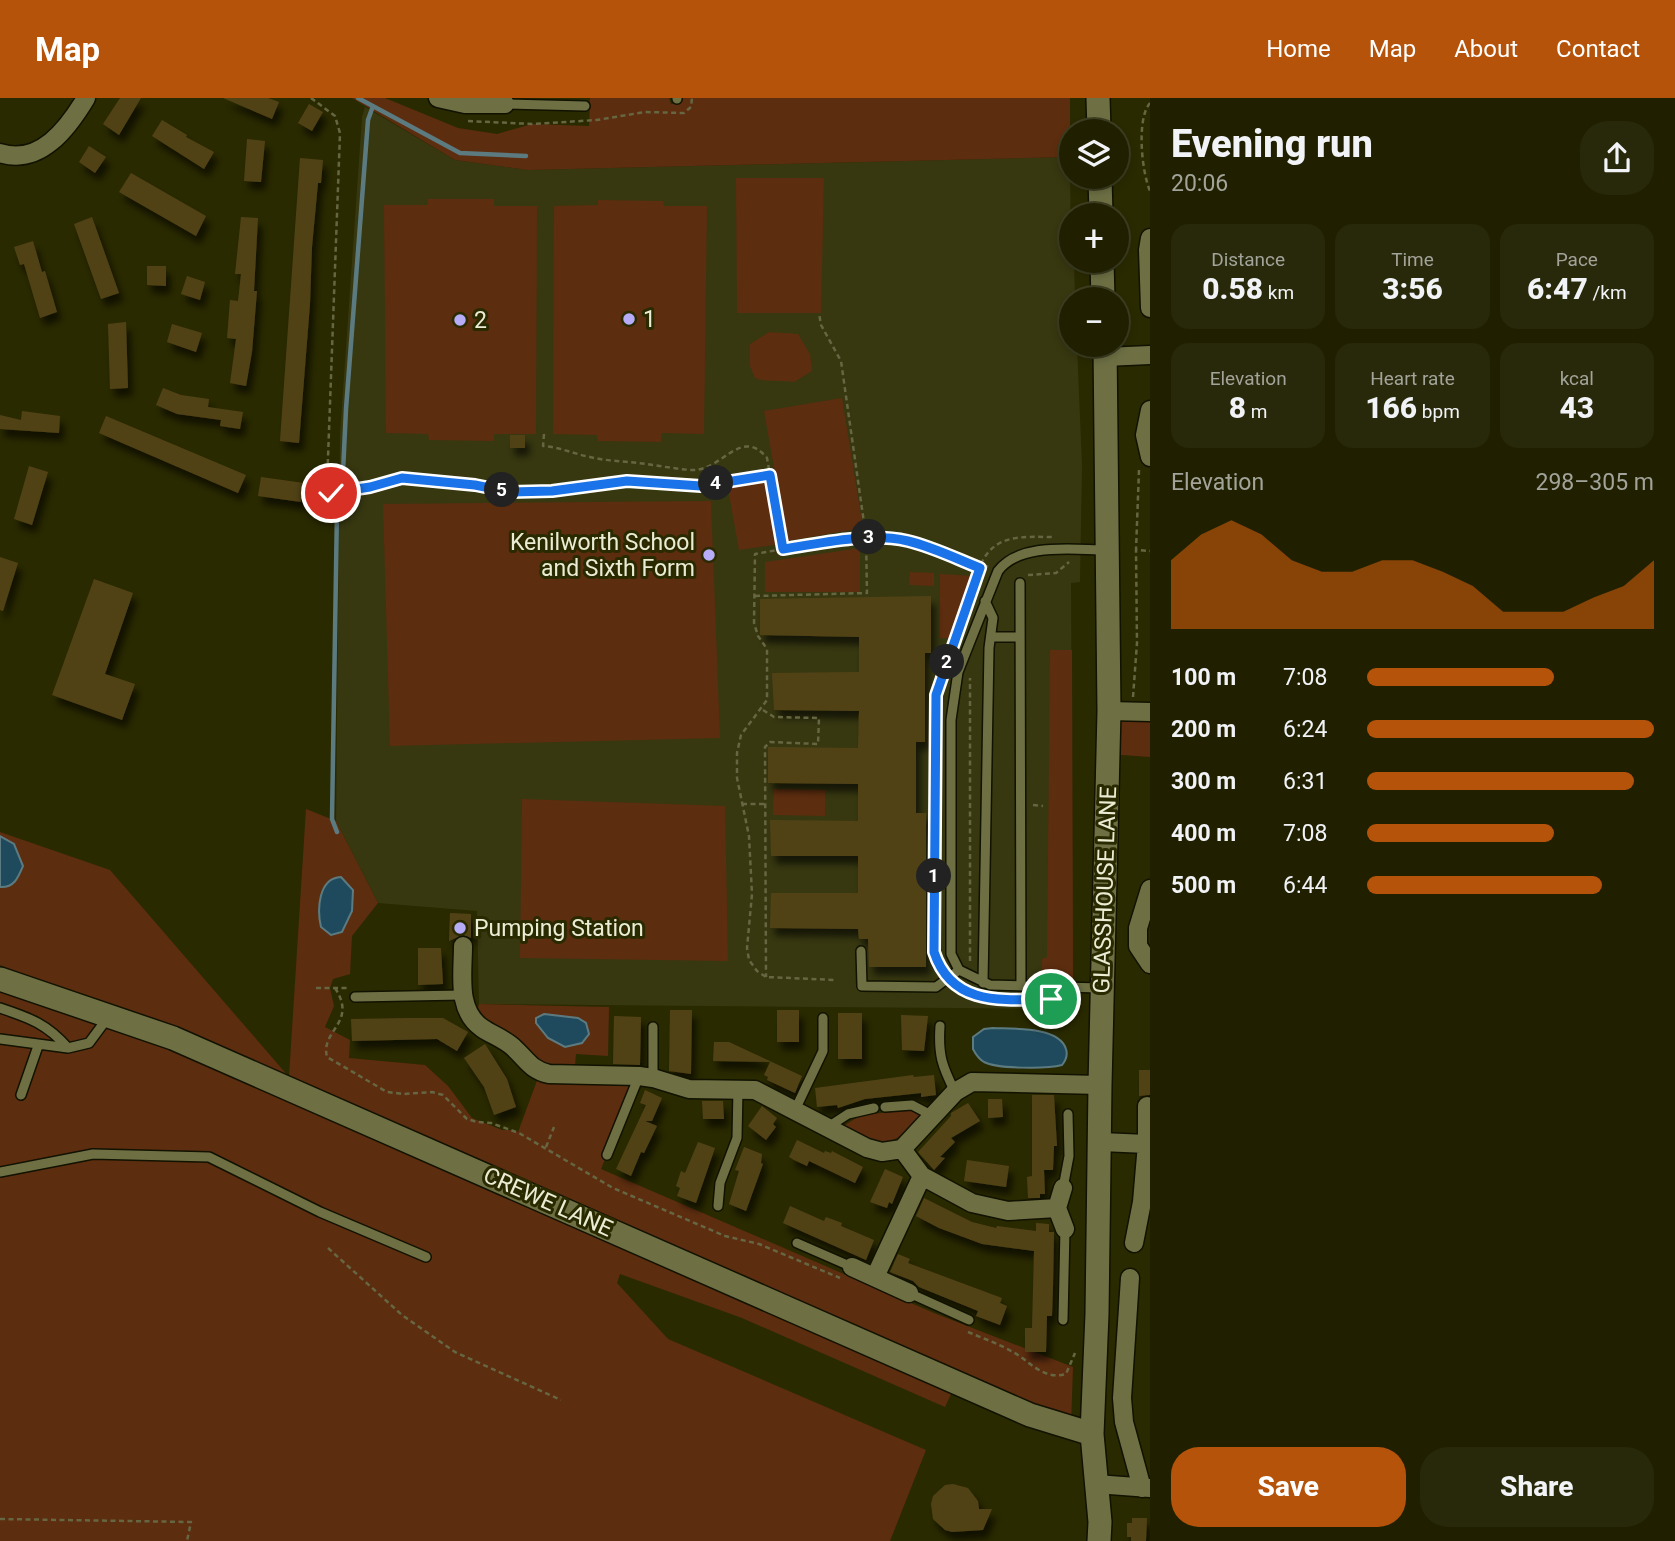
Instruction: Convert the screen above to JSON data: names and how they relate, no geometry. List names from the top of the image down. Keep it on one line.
{"streets":{"street":["GLASSHOUSE LANE","CREWE LANE"]},"crossings":[["GLASSHOUSE LANE","CREWE LANE"]],"places":["1","2","Kenilworth School and Sixth Form","Pumping Station"],"page":{"header":"Map","nav":["Home","Map","About","Contact"],"heading":["Evening run","20:06"],"map_buttons":["+","−"],"stats":[["Distance","0.58 km"],["Time","3:56"],["Pace","6:47 /km"],["Elevation","8 m"],["Heart rate","166 bpm"],["kcal","43"]],"chart":["Elevation","298–305 m"],"pins":["4","5","3","2","1"],"list":[{"name":"100 m","note":"7:08"},{"name":"200 m","note":"6:24"},{"name":"300 m","note":"6:31"},{"name":"400 m","note":"7:08"},{"name":"500 m","note":"6:44"}],"buttons":["Save","Share"]}}
